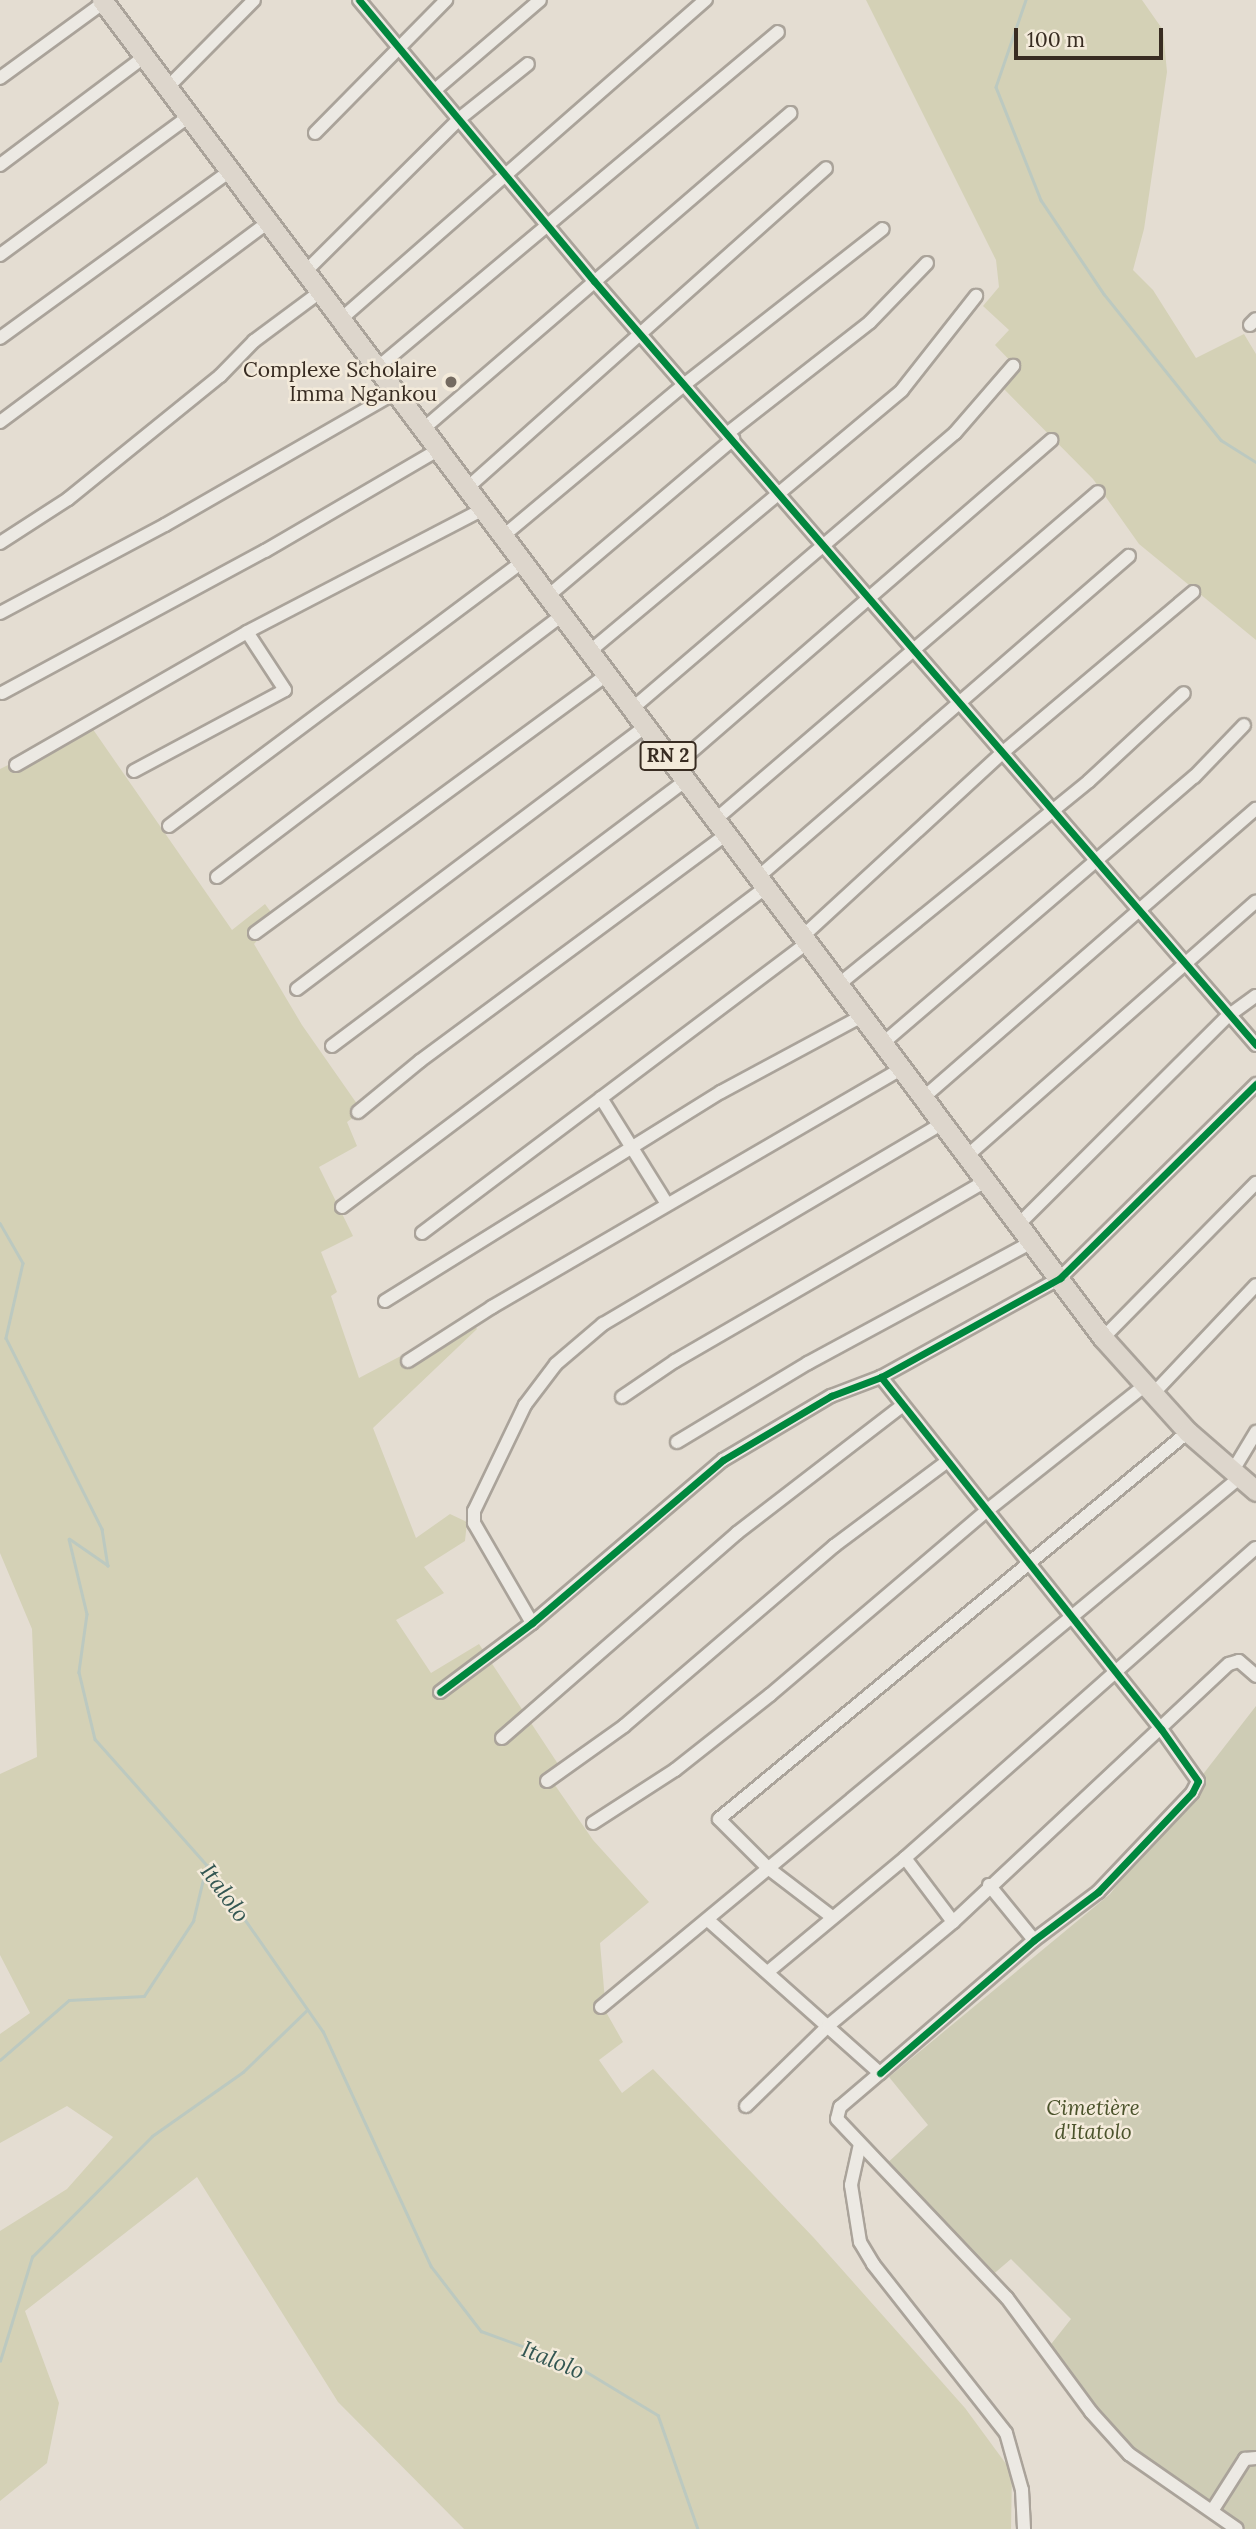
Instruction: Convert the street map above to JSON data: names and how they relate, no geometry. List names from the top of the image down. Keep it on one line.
{"streets":{"highway":["RN 2"]},"water":["Italolo"],"parks":["Cimetière d'Itatolo"],"places":["Complexe Scholaire Imma Ngankou"],"scale_bar":"100 m"}
